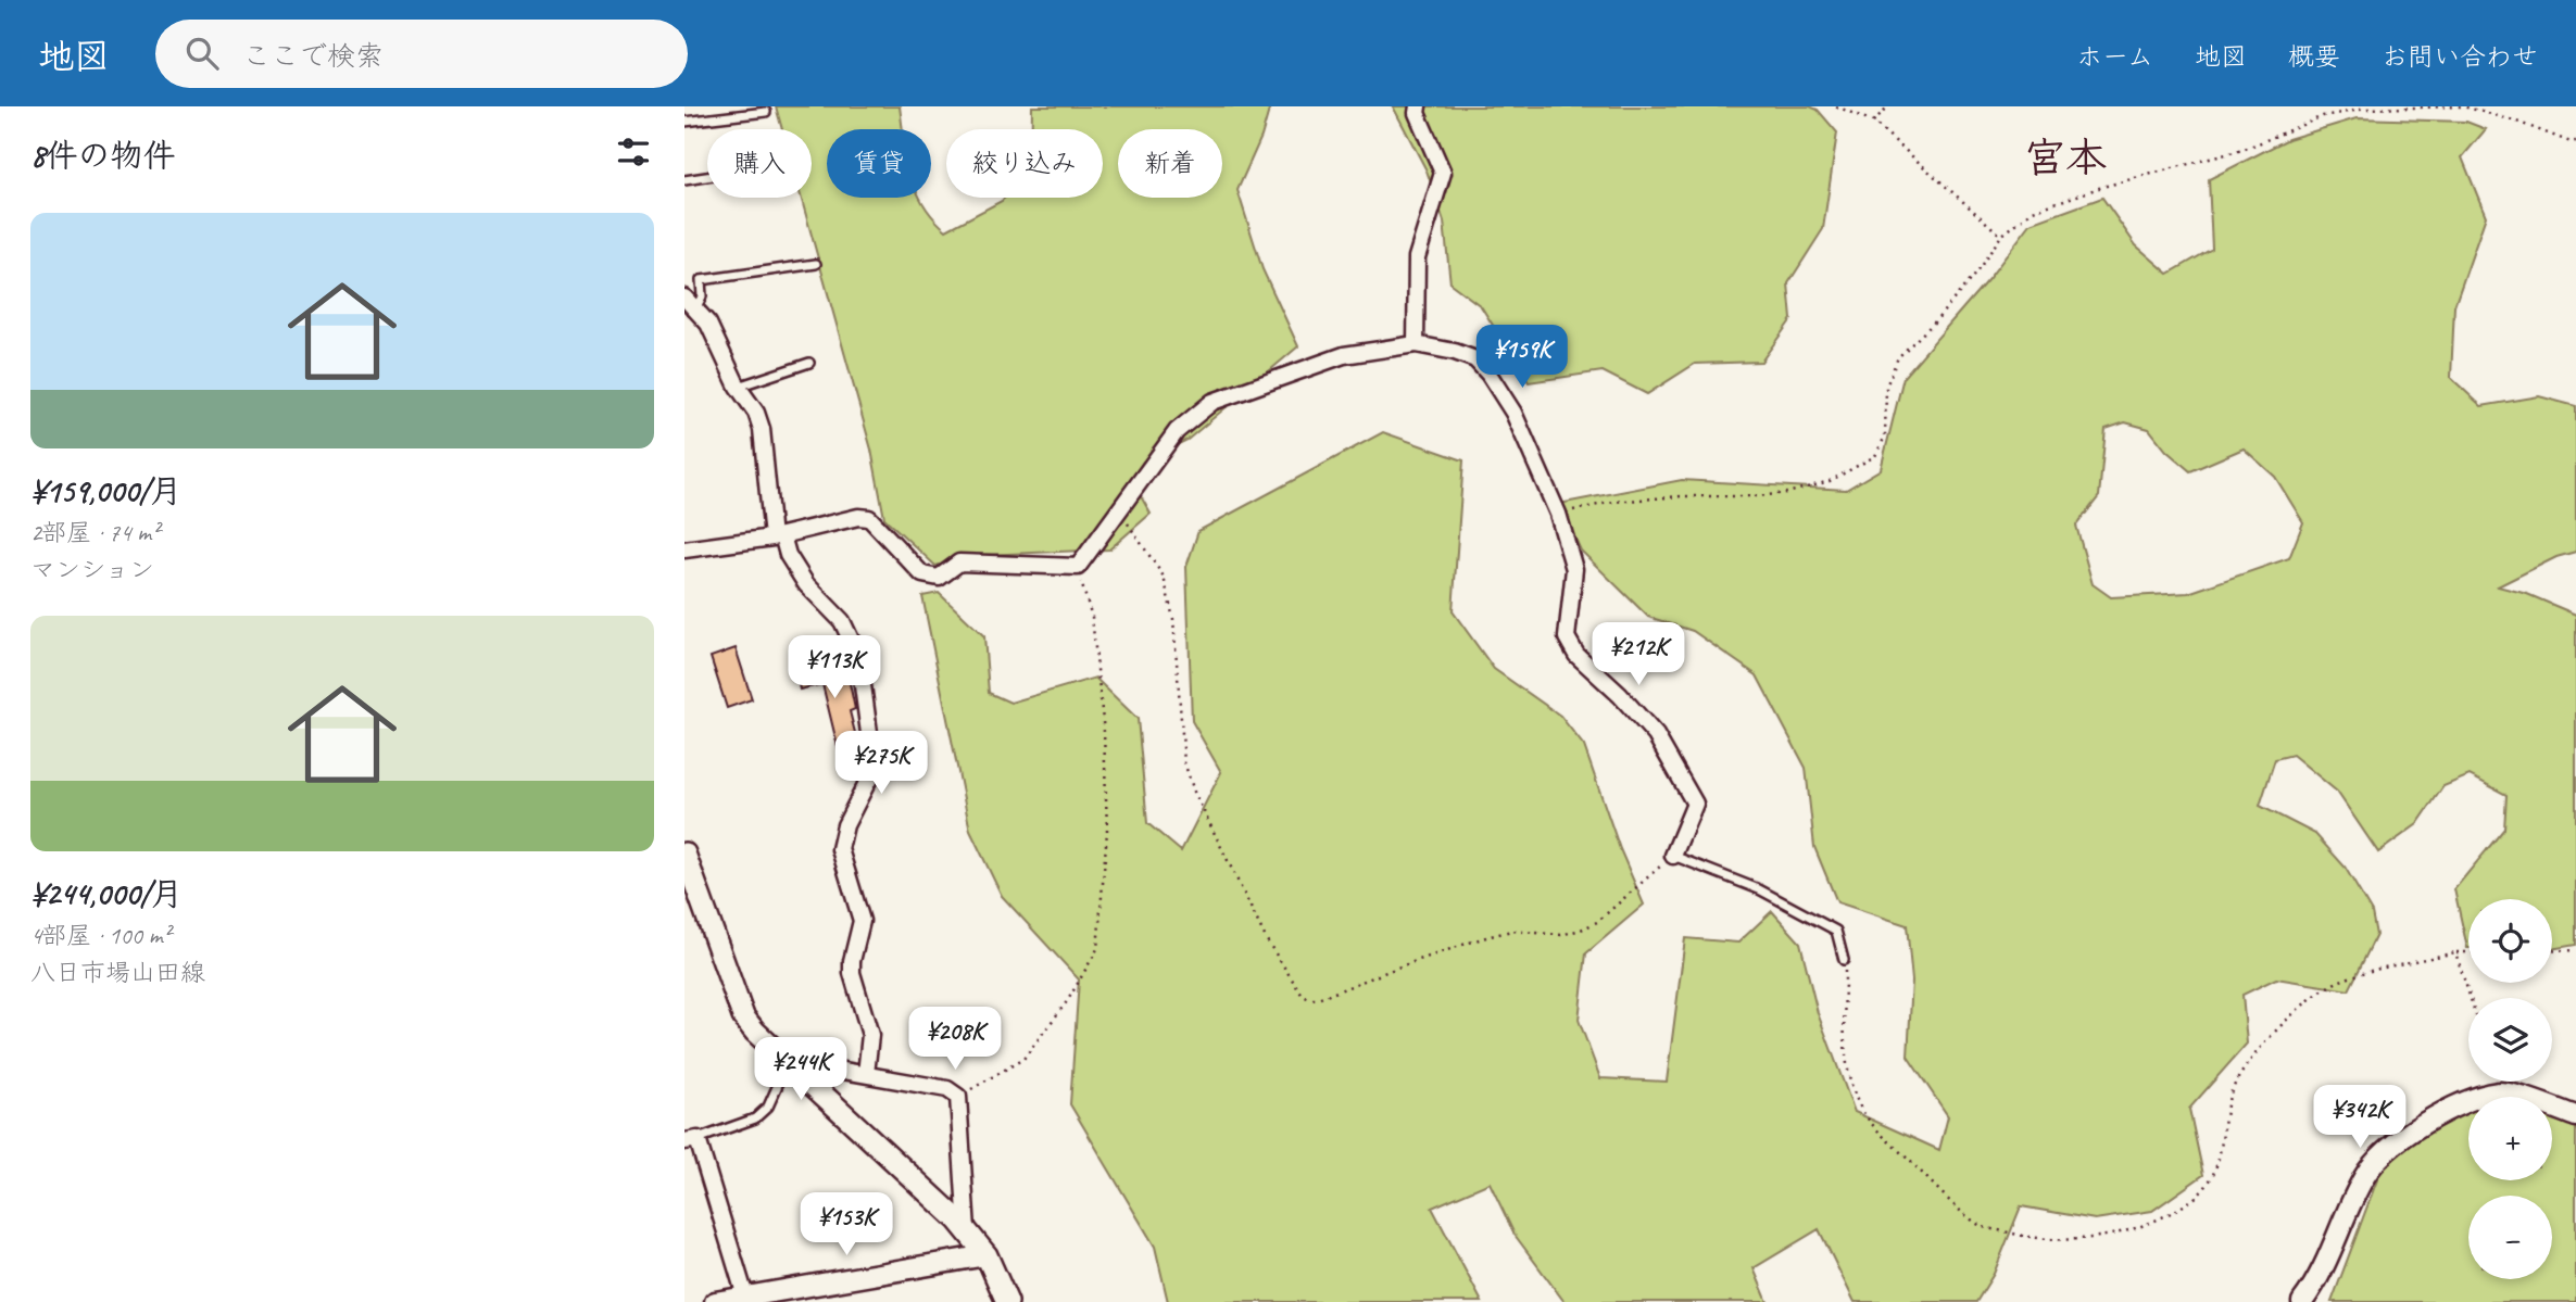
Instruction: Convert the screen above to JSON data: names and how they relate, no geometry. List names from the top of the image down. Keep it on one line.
{"districts":["宮本"],"page":{"header":"地図","search":"ここで検索","nav":["ホーム","地図","概要","お問い合わせ"],"heading":"8件の物件","chip":["購入","賃貸","絞り込み","新着"],"list":[{"name":"¥159,000/月","note":"2部屋 · 74 m² · マンション"},{"name":"¥244,000/月","note":"4部屋 · 100 m² · 八日市場山田線"}],"price":["¥159K","¥212K","¥113K","¥275K","¥208K","¥244K","¥342K","¥153K"],"map_buttons":["+","−"]}}
